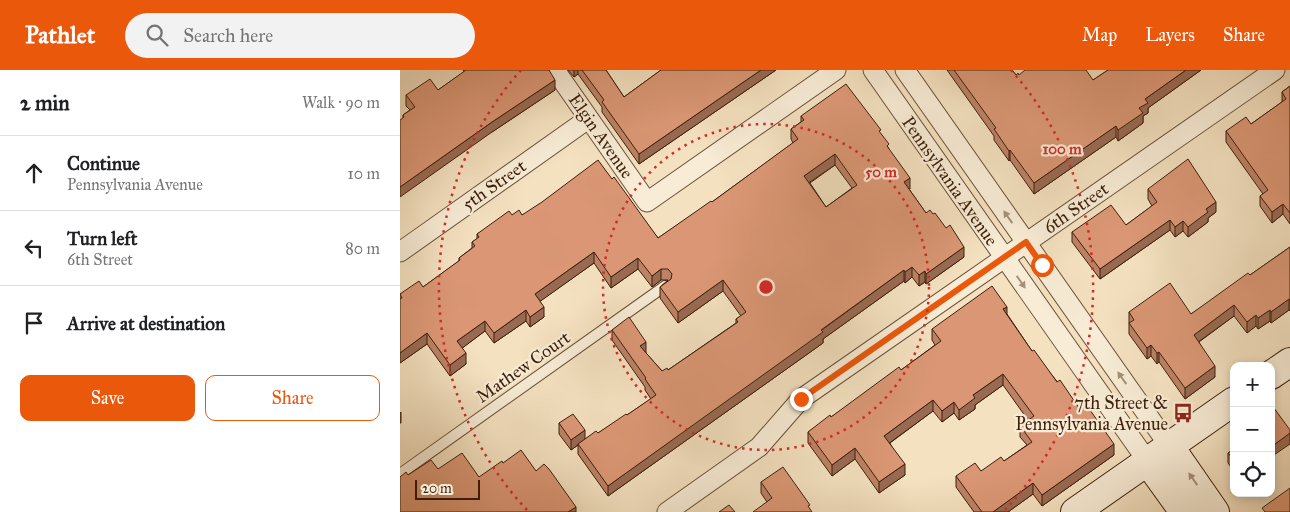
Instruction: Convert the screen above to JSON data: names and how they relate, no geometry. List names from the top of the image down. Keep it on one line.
{"streets":{"street":["Elgin Avenue","Pennsylvania Avenue","5th Street","6th Street"],"lane":["Mathew Court"]},"crossings":[["Elgin Avenue","5th Street"],["Pennsylvania Avenue","6th Street"]],"places":{"bus stop":["7th Street & Pennsylvania Avenue"]},"scale_bar":"20 m","page":{"header":"Pathlet","search":"Search here","nav":["Map","Layers","Share"],"heading":["2 min","Walk · 90 m"],"list":[["Continue","Pennsylvania Avenue","10 m"],["Turn left","6th Street","80 m"],"Arrive at destination"],"buttons":["Save","Share"],"map_buttons":["+","−"],"scale":"20 m"},"rings":["100 m","50 m"]}
